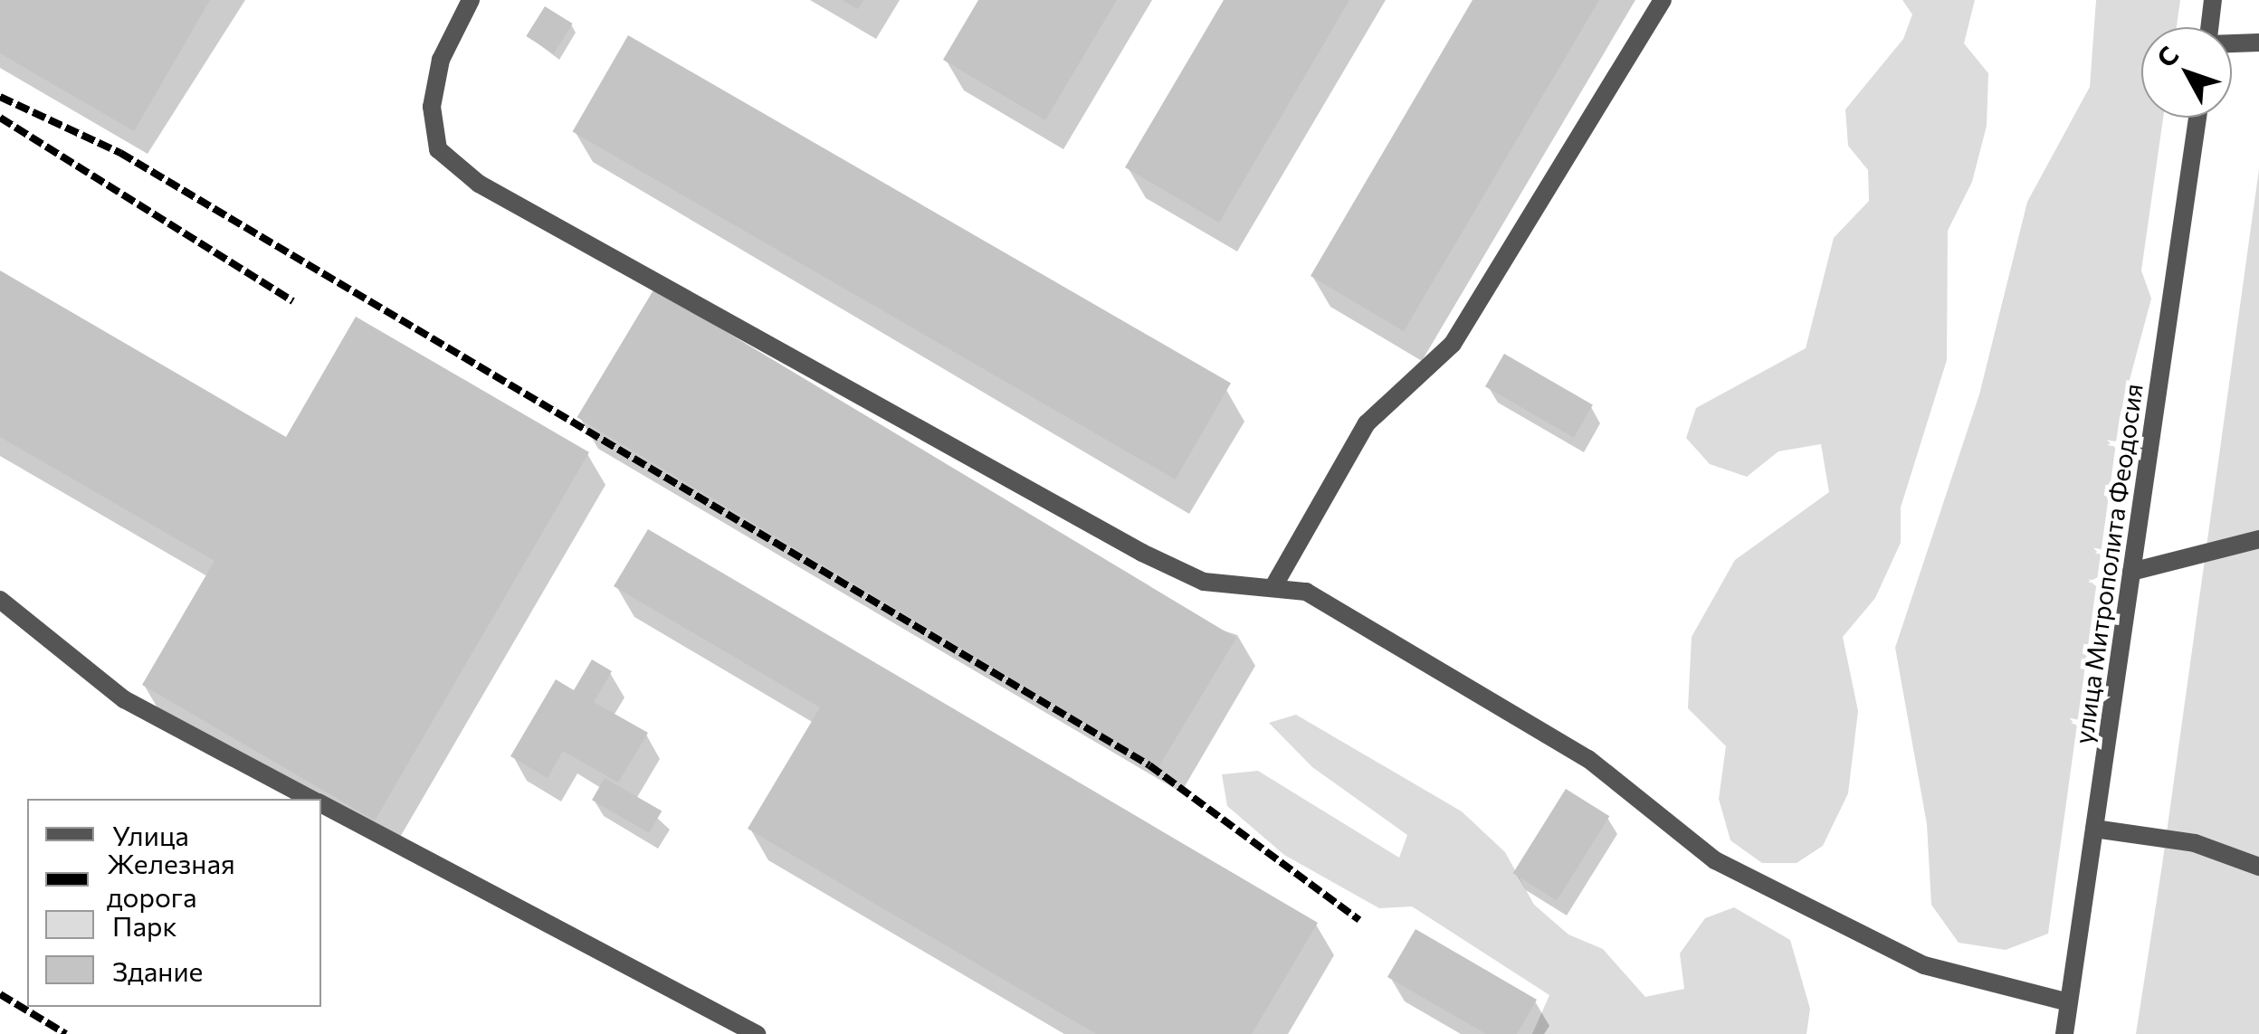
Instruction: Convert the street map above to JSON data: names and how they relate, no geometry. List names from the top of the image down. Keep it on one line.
{"streets":{"street":["улица Митрополита Феодосия"]},"legend":["Улица","Железная дорога","Парк","Здание"],"north":"top left"}
